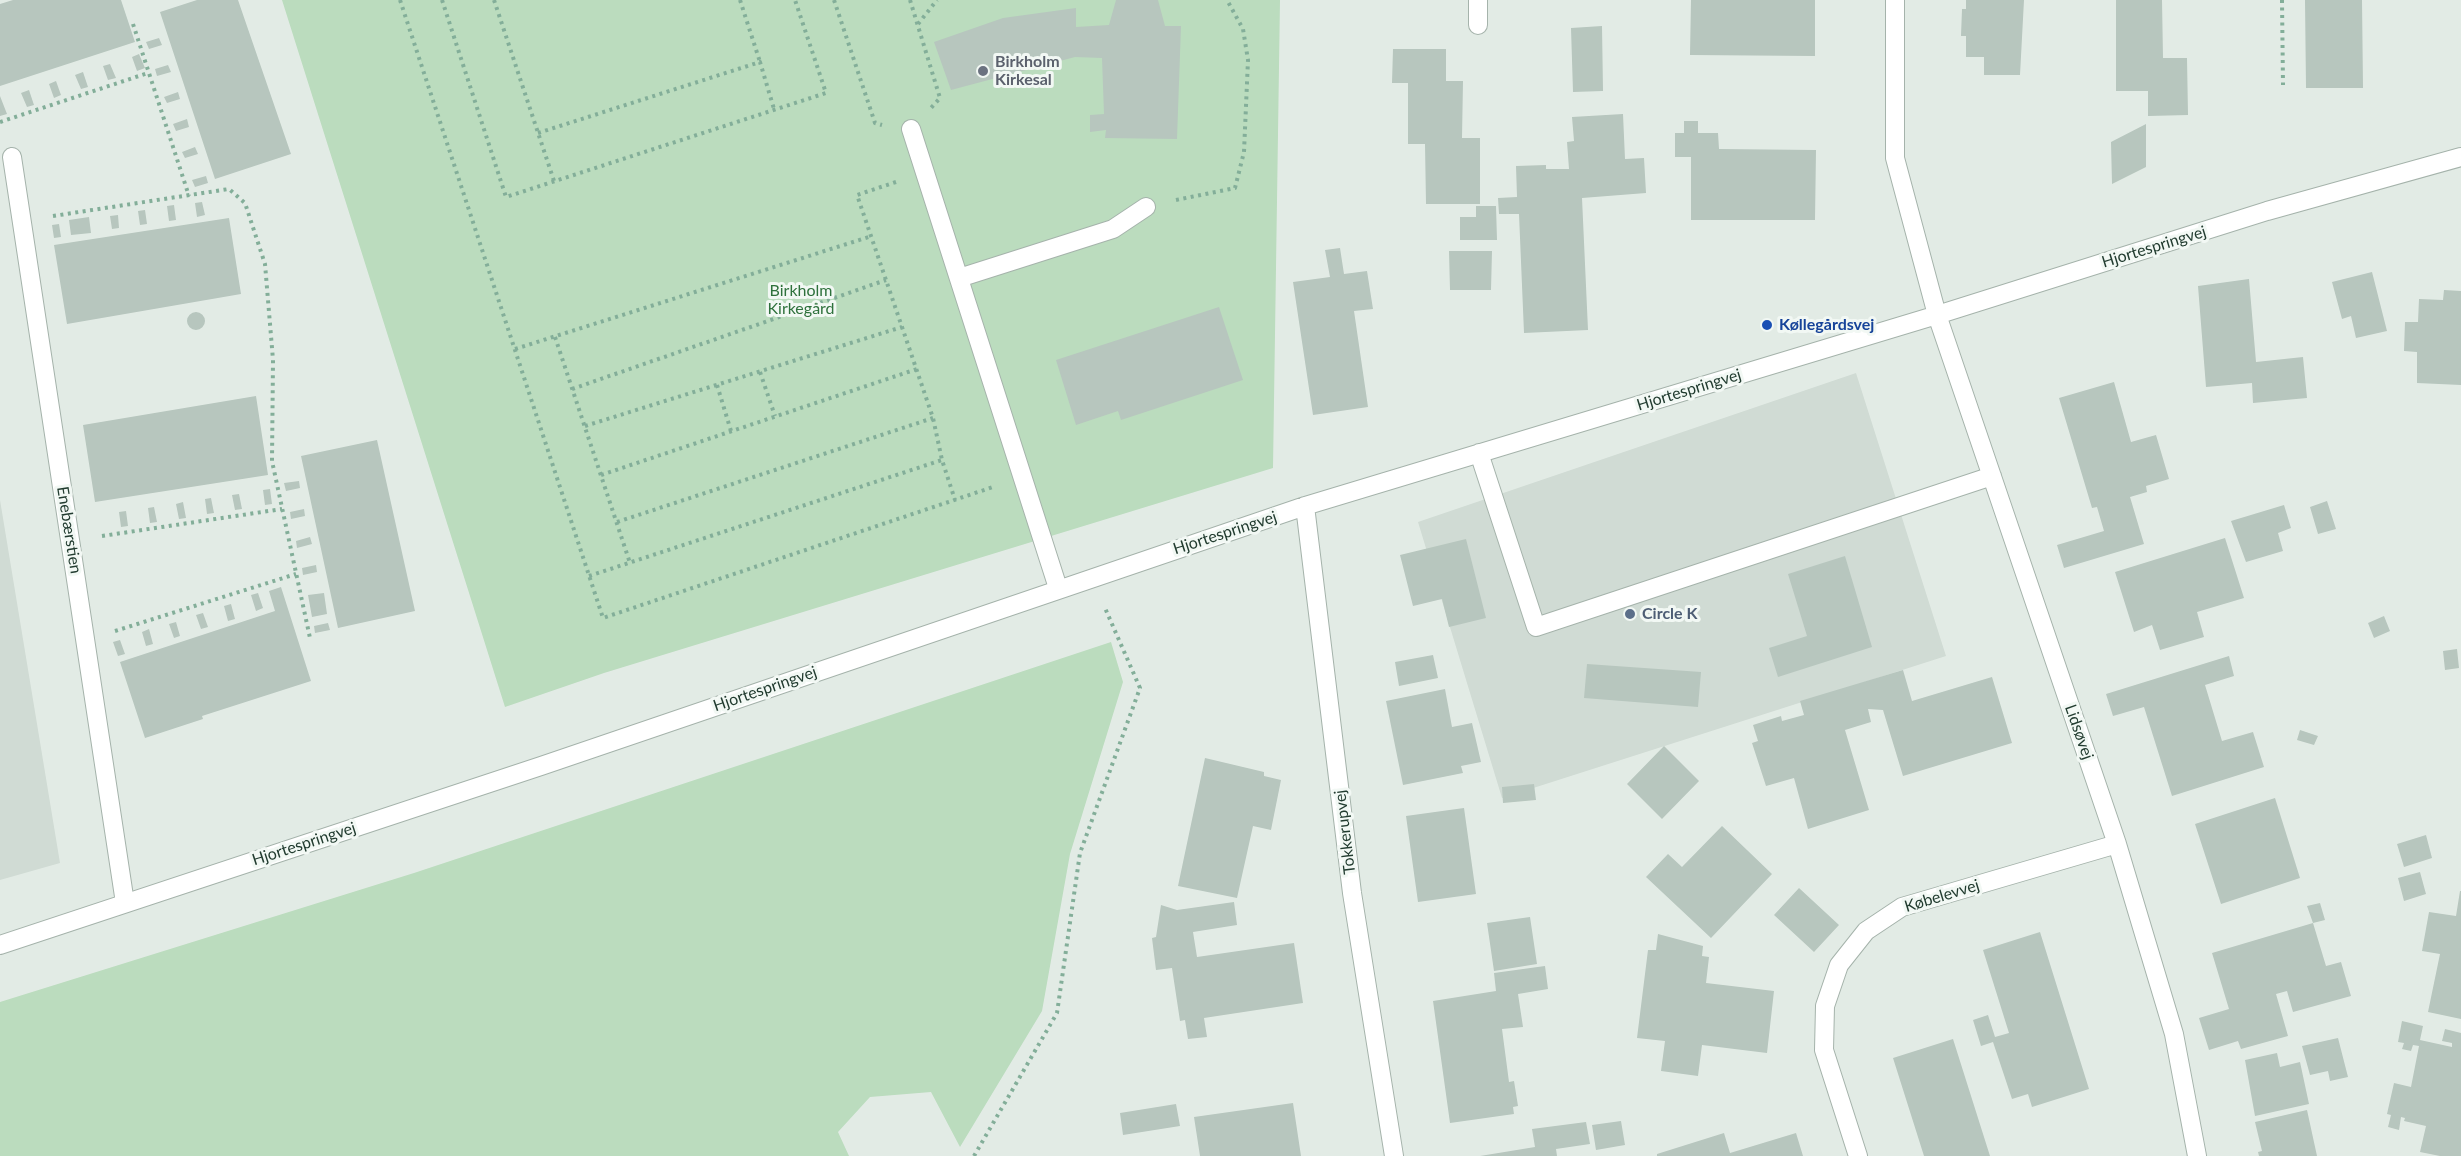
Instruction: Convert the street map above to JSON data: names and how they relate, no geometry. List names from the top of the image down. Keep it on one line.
{"streets":{"street":["Hjortespringvej","Enebærstien","Lidsøvej","Tokkerupvej","Købelevvej"]},"crossings":[["Hjortespringvej","Enebærstien"],["Hjortespringvej","Lidsøvej"],["Hjortespringvej","Tokkerupvej"],["Lidsøvej","Købelevvej"]],"parks":["Birkholm Kirkegård"],"places":["Birkholm Kirkesal","Køllegårdsvej","Circle K"]}
